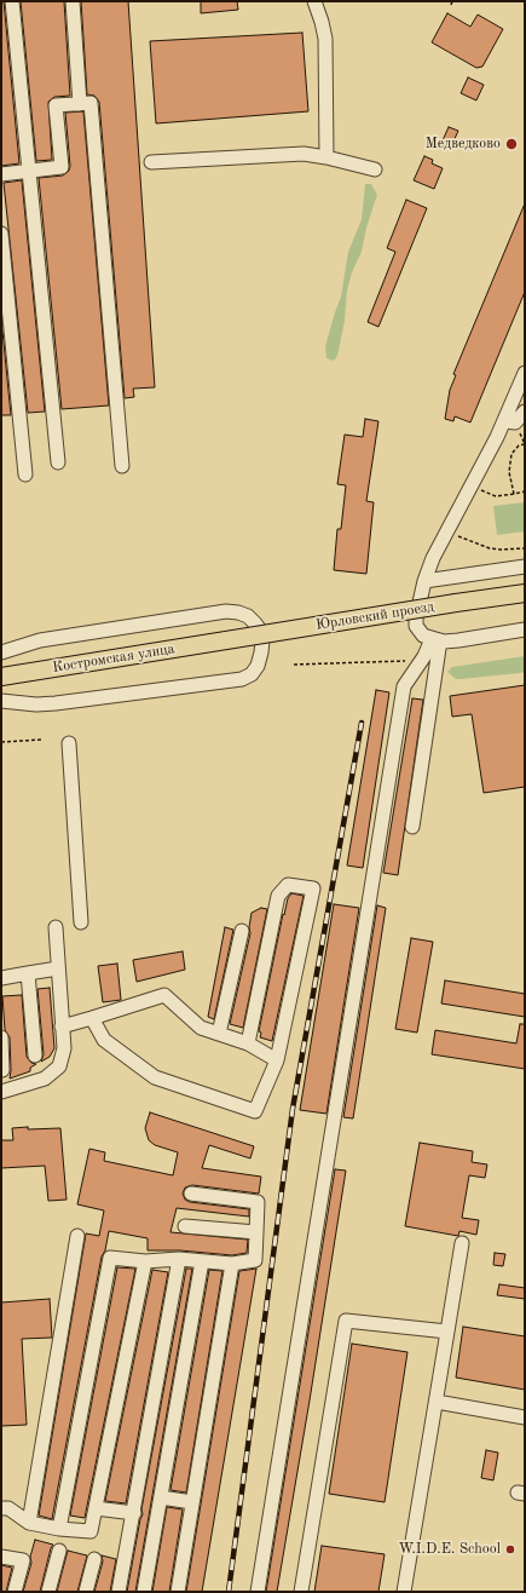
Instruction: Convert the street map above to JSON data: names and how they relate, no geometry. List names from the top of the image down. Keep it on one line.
{"streets":{"main road":["Юрловский проезд","Костромская улица"]},"crossings":[["Юрловский проезд","Костромская улица"]],"places":["Медведково","W.I.D.E. School"]}
